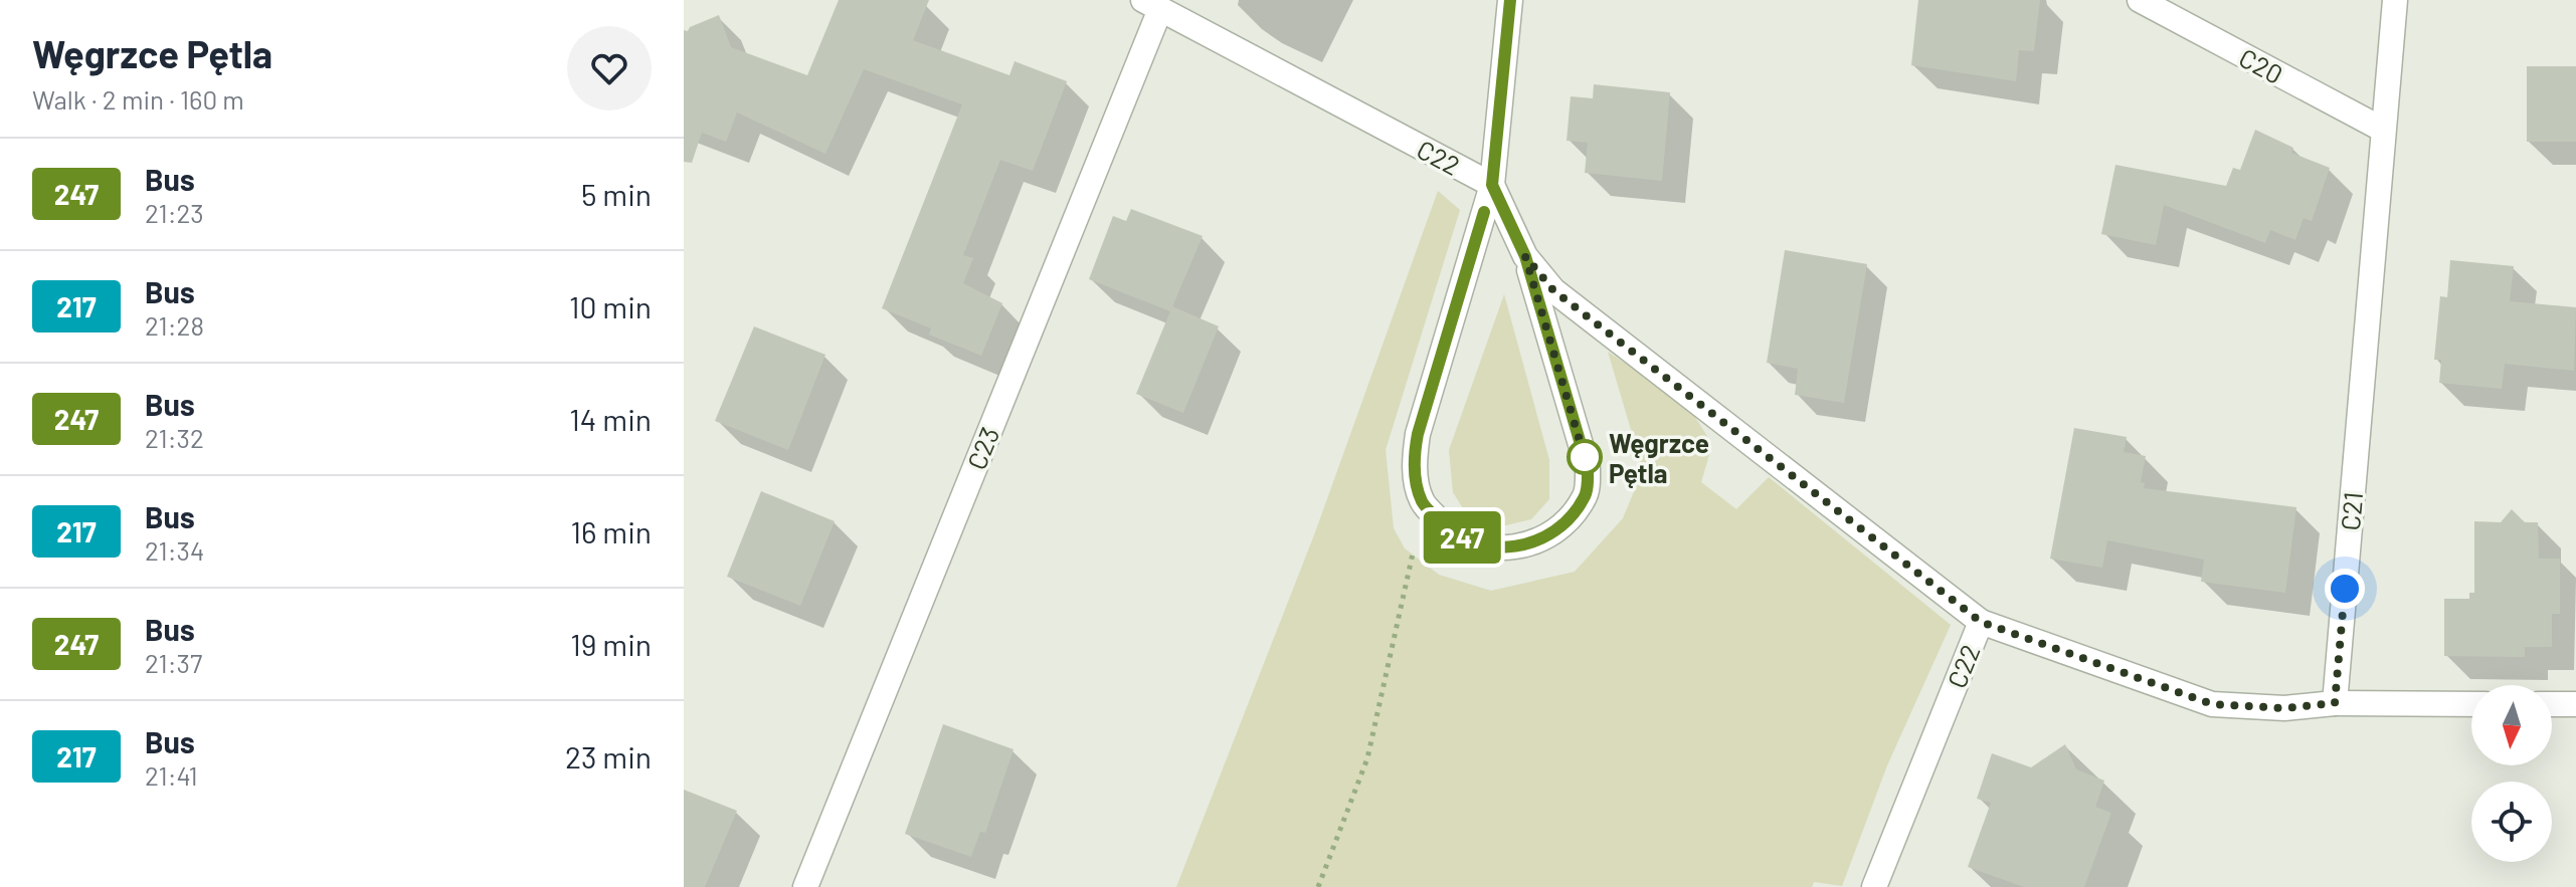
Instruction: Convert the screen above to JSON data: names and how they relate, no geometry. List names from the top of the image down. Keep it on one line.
{"streets":{"street":["C20","C22","C23","C21"]},"crossings":[["C20","C21"],["C22","C23"]],"places":["Węgrzce Pętla"],"lines":["bus line 247"],"north":"bottom","page":{"heading":["Węgrzce Pętla","Walk · 2 min · 160 m"],"on_map":"247","list":[{"mark":"247","name":"Bus","note":"21:23","value":"5 min"},{"mark":"217","name":"Bus","note":"21:28","value":"10 min"},{"mark":"247","name":"Bus","note":"21:32","value":"14 min"},{"mark":"217","name":"Bus","note":"21:34","value":"16 min"},{"mark":"247","name":"Bus","note":"21:37","value":"19 min"},{"mark":"217","name":"Bus","note":"21:41","value":"23 min"}]}}
